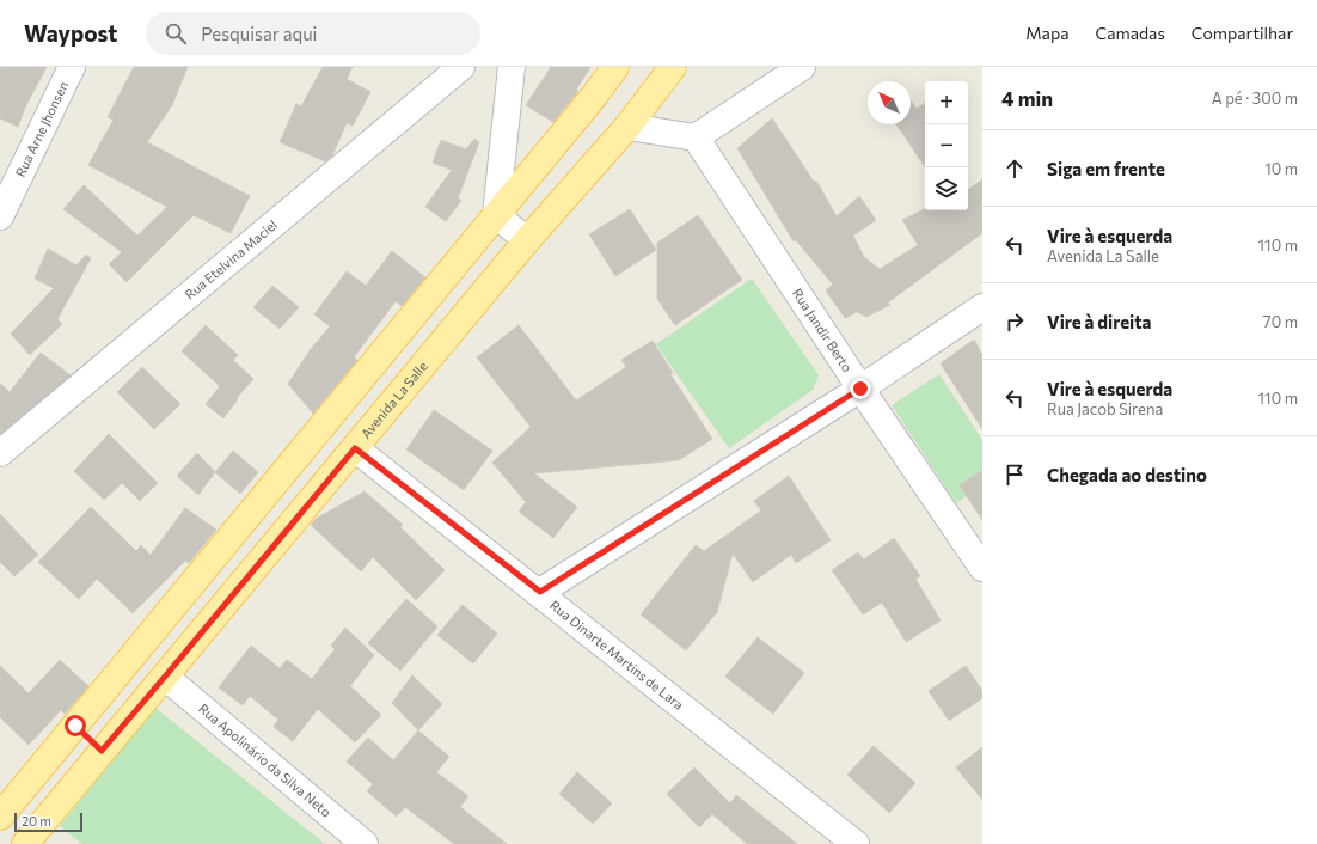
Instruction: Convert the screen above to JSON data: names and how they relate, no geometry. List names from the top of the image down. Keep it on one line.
{"streets":{"main road":["Avenida La Salle"],"street":["Rua Arne Jhonsen","Rua Etelvina Maciel","Rua Jandir Berto","Rua Dinarte Martins de Lara","Rua Apolinário da Silva Neto"]},"crossings":[["Avenida La Salle","Rua Dinarte Martins de Lara"],["Avenida La Salle","Rua Apolinário da Silva Neto"]],"scale_bar":"20 m","north":"top left","page":{"header":"Waypost","search":"Pesquisar aqui","nav":["Mapa","Camadas","Compartilhar"],"heading":["4 min","A pé · 300 m"],"map_buttons":["+","−"],"list":[["Siga em frente","10 m"],["Vire à esquerda","Avenida La Salle","110 m"],["Vire à direita","70 m"],["Vire à esquerda","Rua Jacob Sirena","110 m"],"Chegada ao destino"],"scale":"20 m"}}
